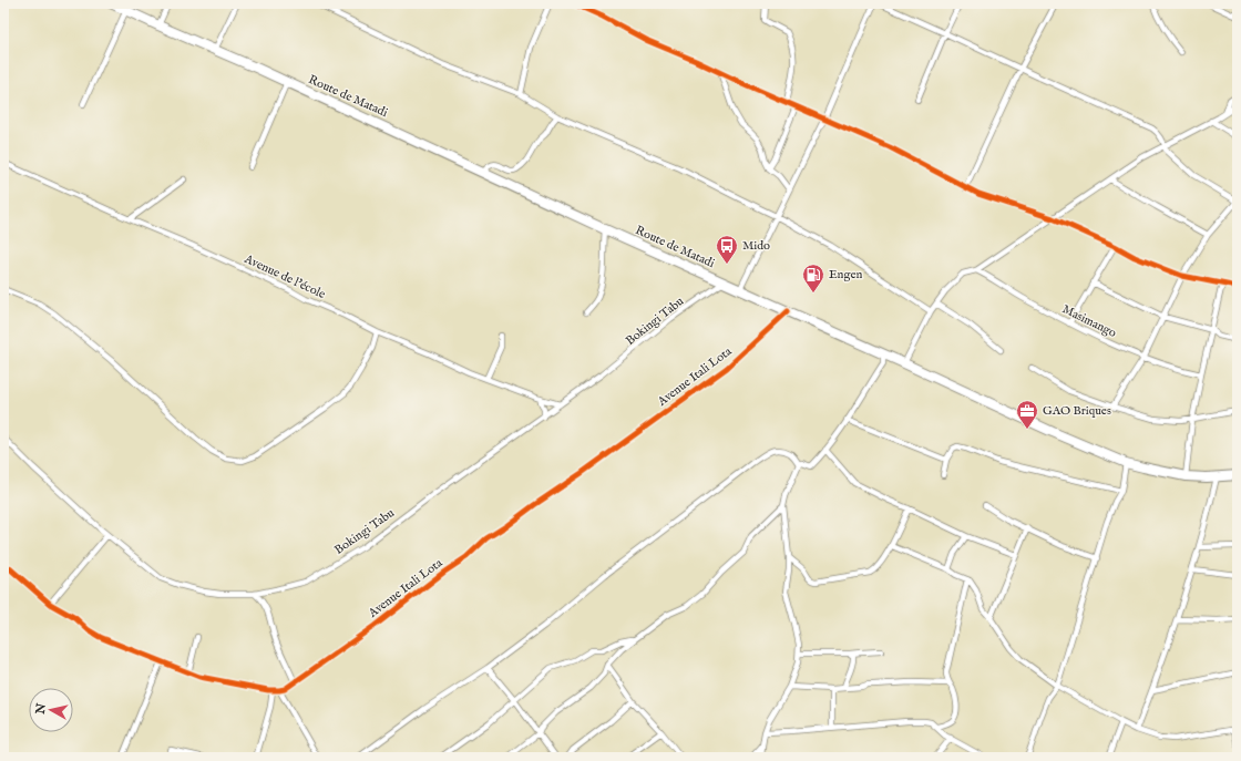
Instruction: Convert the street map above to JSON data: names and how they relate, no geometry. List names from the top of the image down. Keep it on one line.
{"streets":{"highway":["Route de Matadi"],"street":["Avenue de l'école","Bokingi Tabu","Masimango","Avenue Itali Lota"]},"crossings":[["Route de Matadi","Bokingi Tabu"],["Route de Matadi","Avenue Itali Lota"],["Avenue de l'école","Bokingi Tabu"]],"places":{"bus stop":["Mido"],"fuel station":["Engen"],"office":["GAO Briques"]},"north":"left"}
